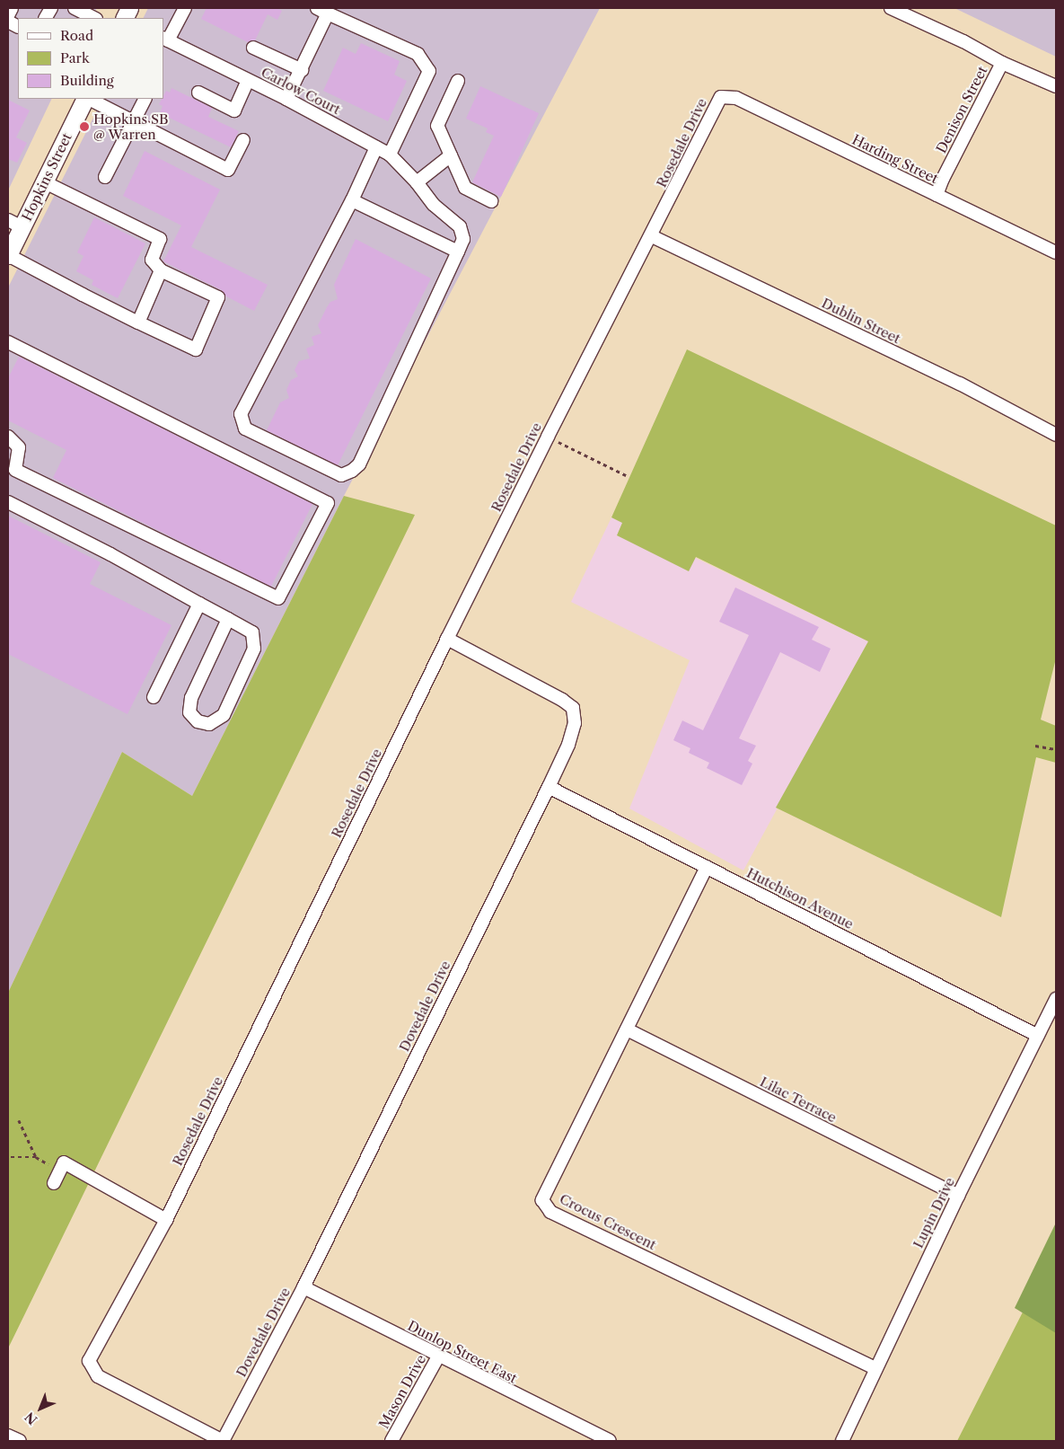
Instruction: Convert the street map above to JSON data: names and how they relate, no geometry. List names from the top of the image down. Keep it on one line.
{"streets":{"main road":["Hopkins Street"],"street":["Carlow Court","Denison Street","Rosedale Drive","Harding Street","Dublin Street","Hutchison Avenue","Dovedale Drive","Lilac Terrace","Lupin Drive","Crocus Crescent","Dunlop Street East","Mason Drive"]},"crossings":[["Denison Street","Harding Street"],["Rosedale Drive","Harding Street"],["Rosedale Drive","Dublin Street"],["Rosedale Drive","Dovedale Drive"],["Hutchison Avenue","Dovedale Drive"],["Hutchison Avenue","Lupin Drive"],["Hutchison Avenue","Crocus Crescent"],["Dovedale Drive","Dunlop Street East"],["Lilac Terrace","Lupin Drive"],["Lilac Terrace","Crocus Crescent"],["Lupin Drive","Crocus Crescent"],["Dunlop Street East","Mason Drive"]],"places":["Hopkins SB @ Warren"],"legend":["Road","Park","Building"],"north":"bottom left"}
